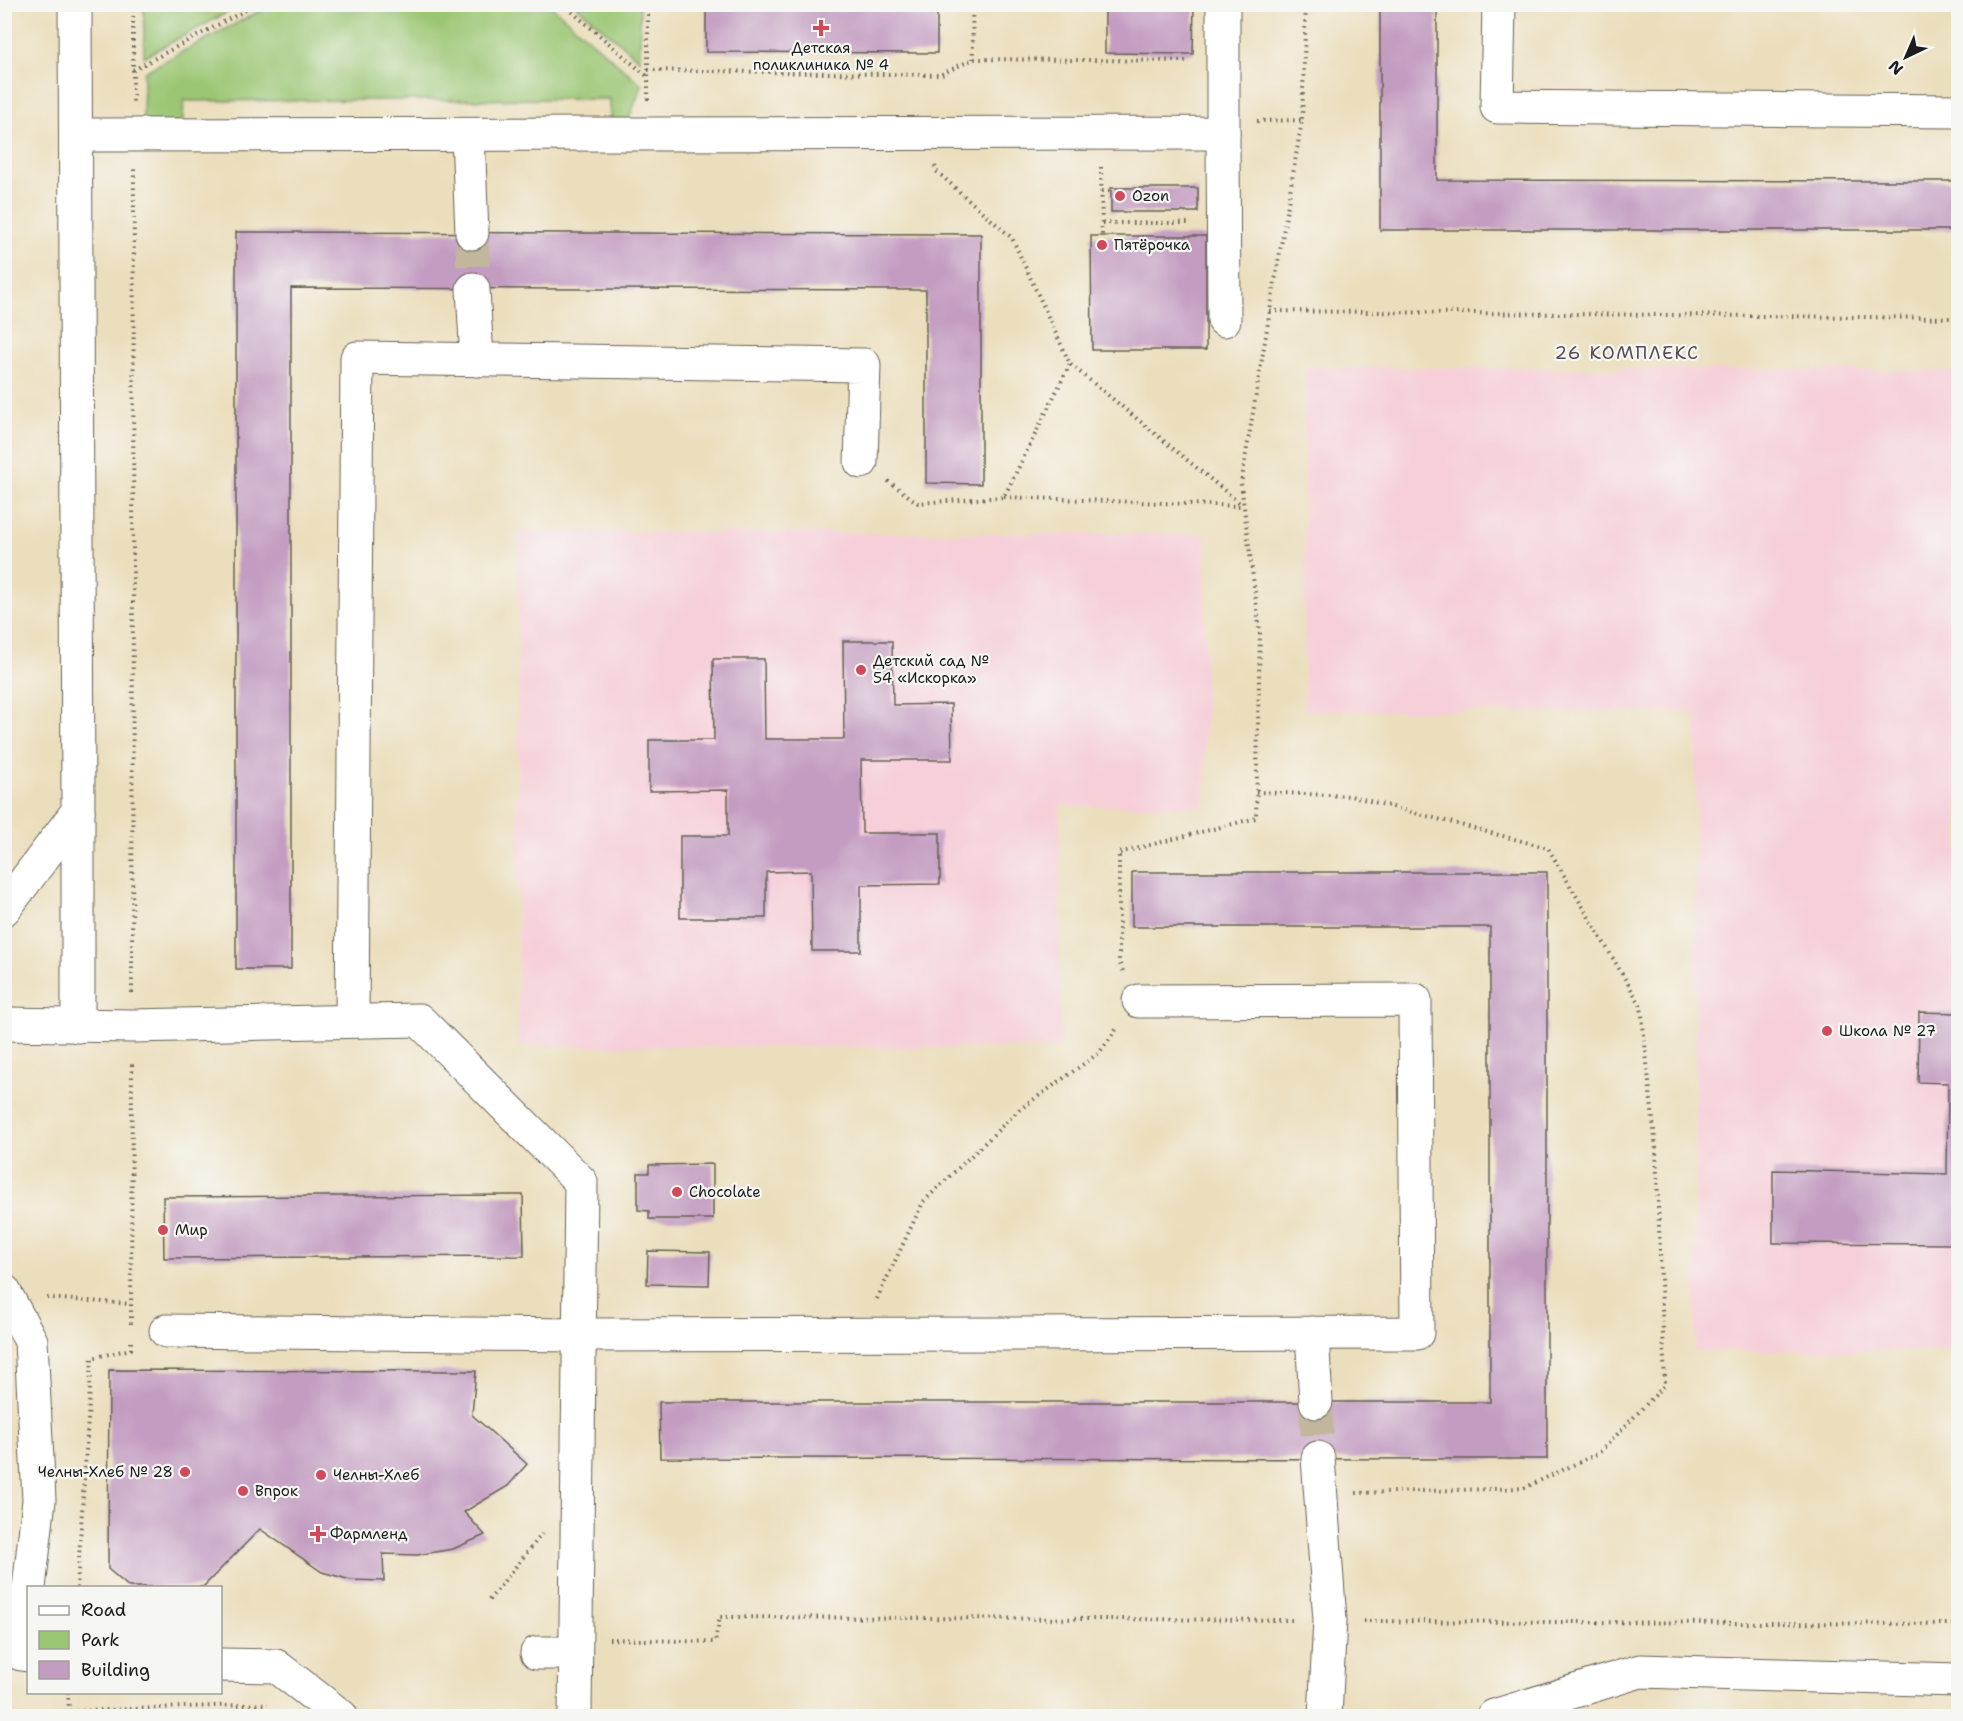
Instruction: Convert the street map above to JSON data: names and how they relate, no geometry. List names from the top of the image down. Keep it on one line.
{"districts":["26 КОМПЛЕКС"],"places":{"health":["Детская поликлиника № 4","Фармленд"],"other":["Ozon","Пятёрочка","Детский сад № 54 «Искорка»","Школа № 27","Chocolate","Мир","Челны-Хлеб № 28","Челны-Хлеб","Впрок"]},"legend":["Road","Park","Building"],"north":"bottom left"}
